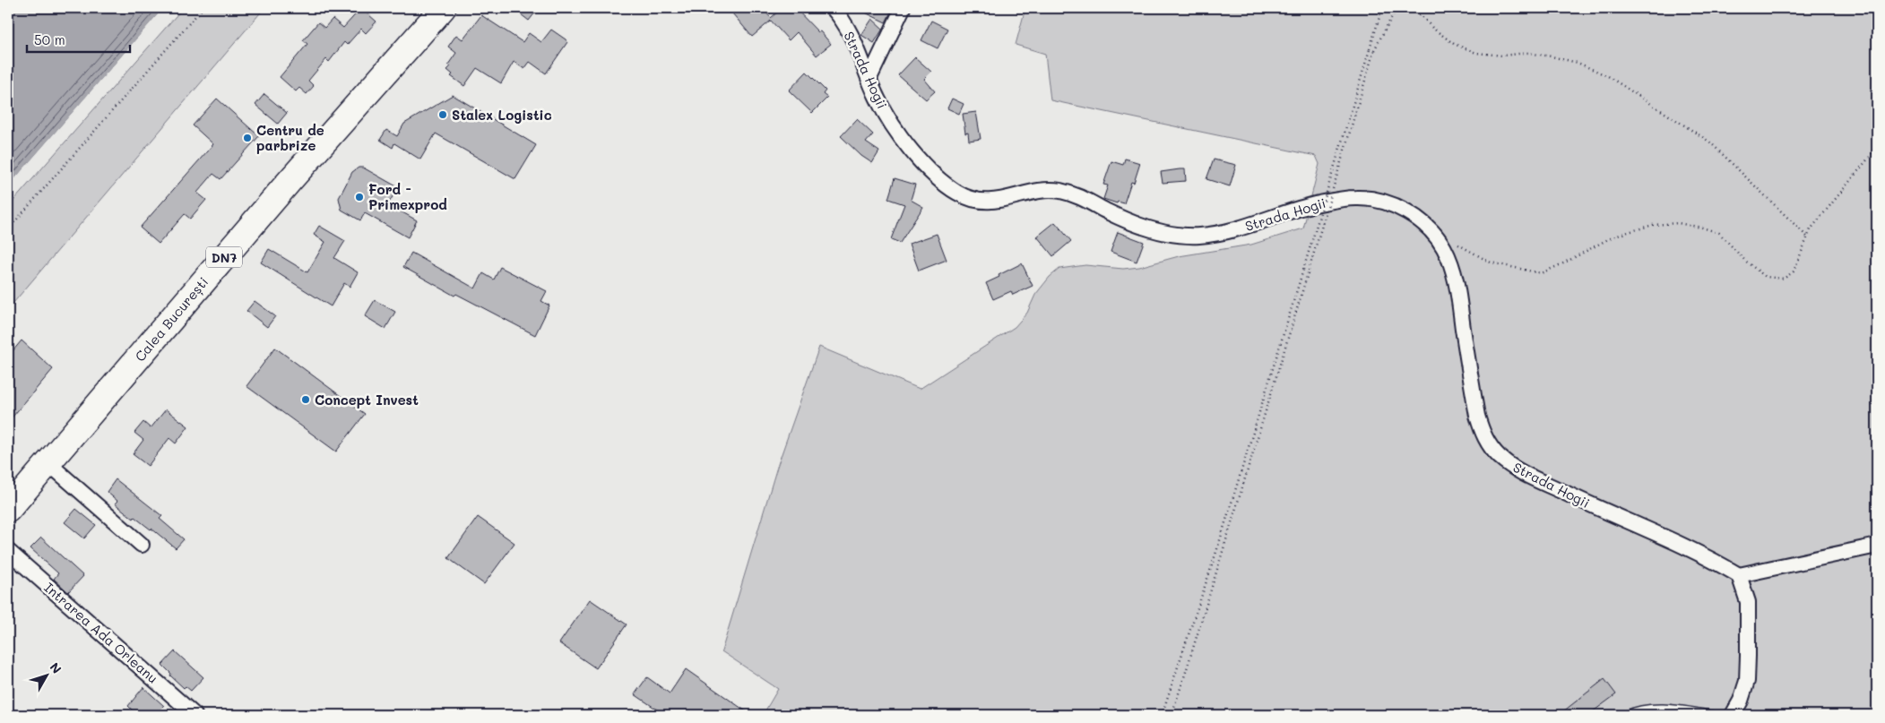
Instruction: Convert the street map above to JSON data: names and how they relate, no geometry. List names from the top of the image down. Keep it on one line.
{"streets":{"highway":["DN7","Calea București"],"street":["Strada Hogii","Intrarea Ada Orleanu"]},"places":["Stalex Logistic","Centru de parbrize","Ford - Primexprod","Concept Invest"],"scale_bar":"50 m","north":"top right"}
